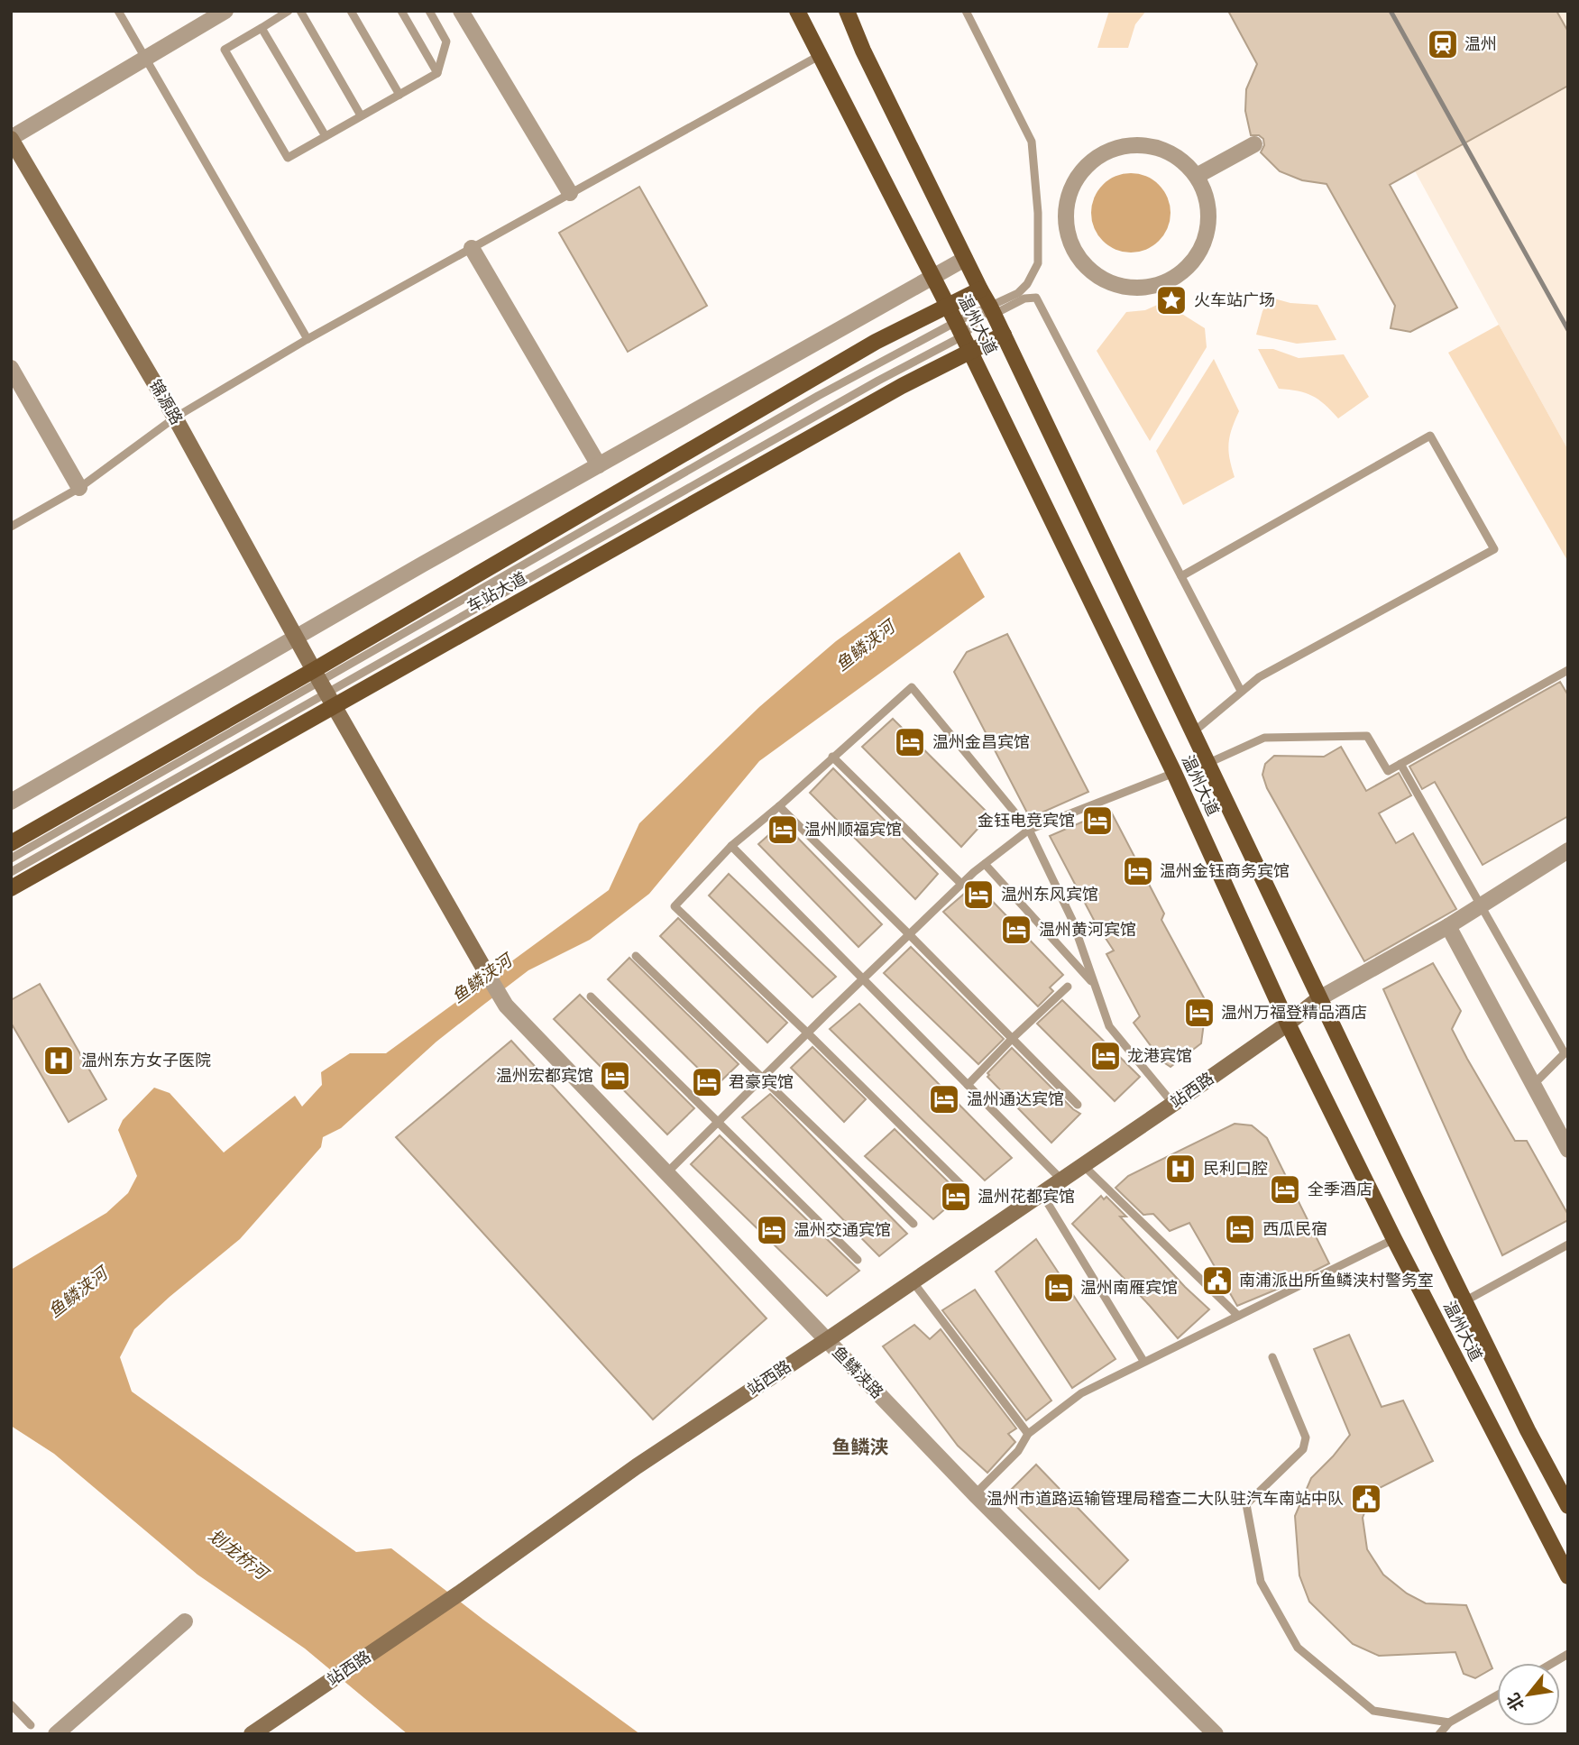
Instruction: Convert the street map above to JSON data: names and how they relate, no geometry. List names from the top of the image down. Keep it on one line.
{"streets":{"main road":["温州大道","车站大道"],"street":["锦源路","站西路","鱼鳞浃路"]},"crossings":[["温州大道","车站大道"],["温州大道","站西路"],["锦源路","车站大道"],["锦源路","鱼鳞浃路"],["站西路","鱼鳞浃路"]],"districts":["鱼鳞浃"],"water":["鱼鳞浃河","划龙桥河"],"places":{"station":["温州"],"place":["火车站广场"],"hotel":["温州金昌宾馆","金钰电竞宾馆","温州顺福宾馆","温州金钰商务宾馆","温州东风宾馆","温州黄河宾馆","温州万福登精品酒店","龙港宾馆","温州宏都宾馆","君豪宾馆","温州通达宾馆","全季酒店","温州花都宾馆","西瓜民宿","温州交通宾馆","温州南雁宾馆"],"hospital":["温州东方女子医院","民利口腔"],"public building":["南浦派出所鱼鳞浃村警务室","温州市道路运输管理局稽查二大队驻汽车南站中队"]},"north":"bottom left"}
